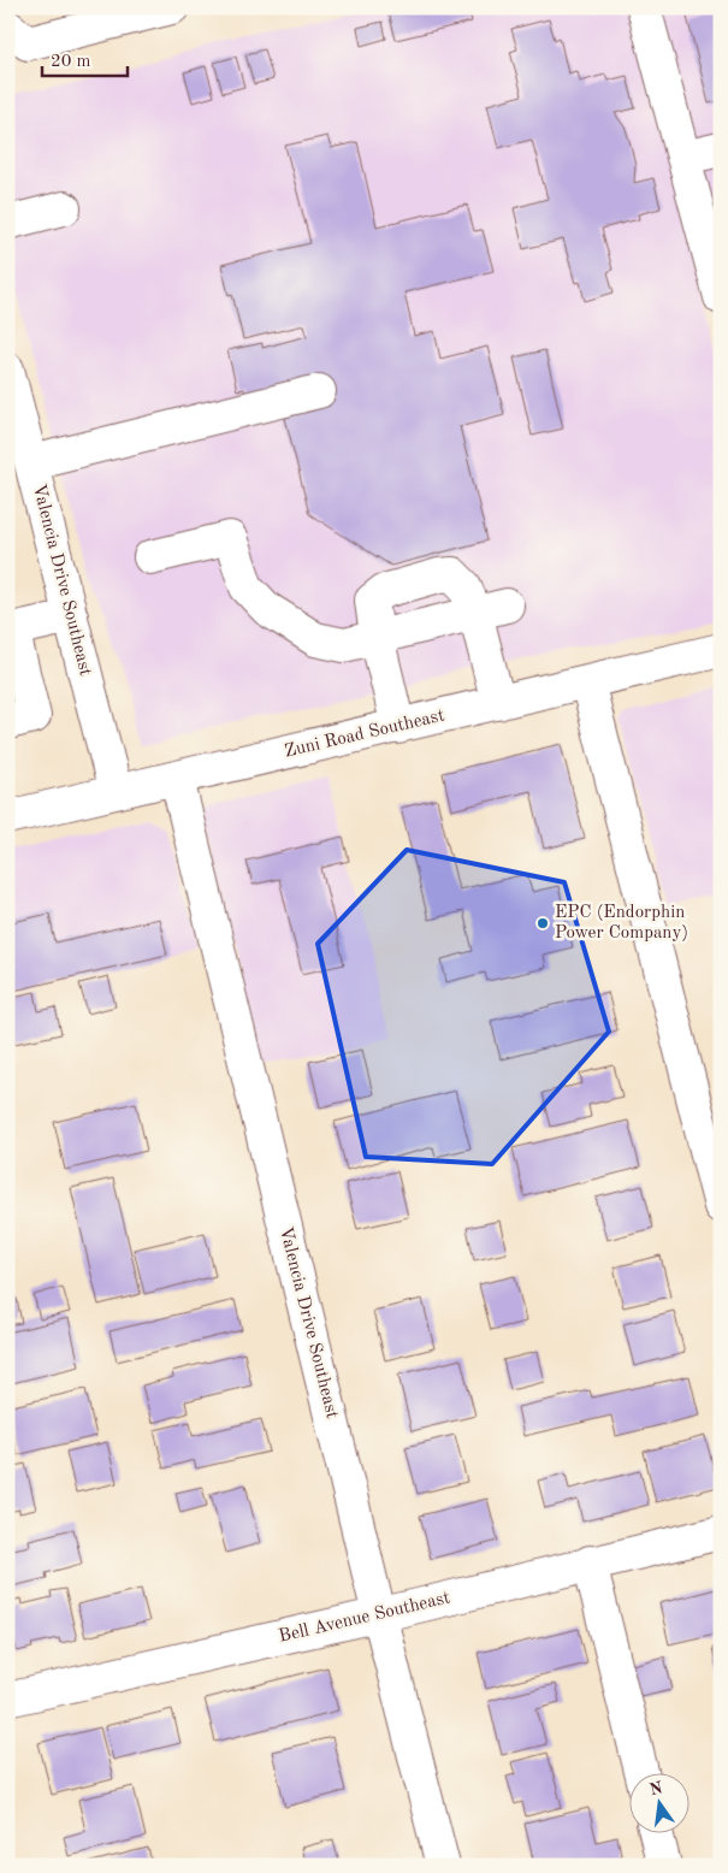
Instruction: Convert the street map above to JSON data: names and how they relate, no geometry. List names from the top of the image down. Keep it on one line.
{"streets":{"street":["Valencia Drive Southeast","Zuni Road Southeast","Bell Avenue Southeast"]},"crossings":[["Valencia Drive Southeast","Zuni Road Southeast"],["Valencia Drive Southeast","Bell Avenue Southeast"]],"places":["EPC (Endorphin Power Company)"],"scale_bar":"20 m","north":"top"}
